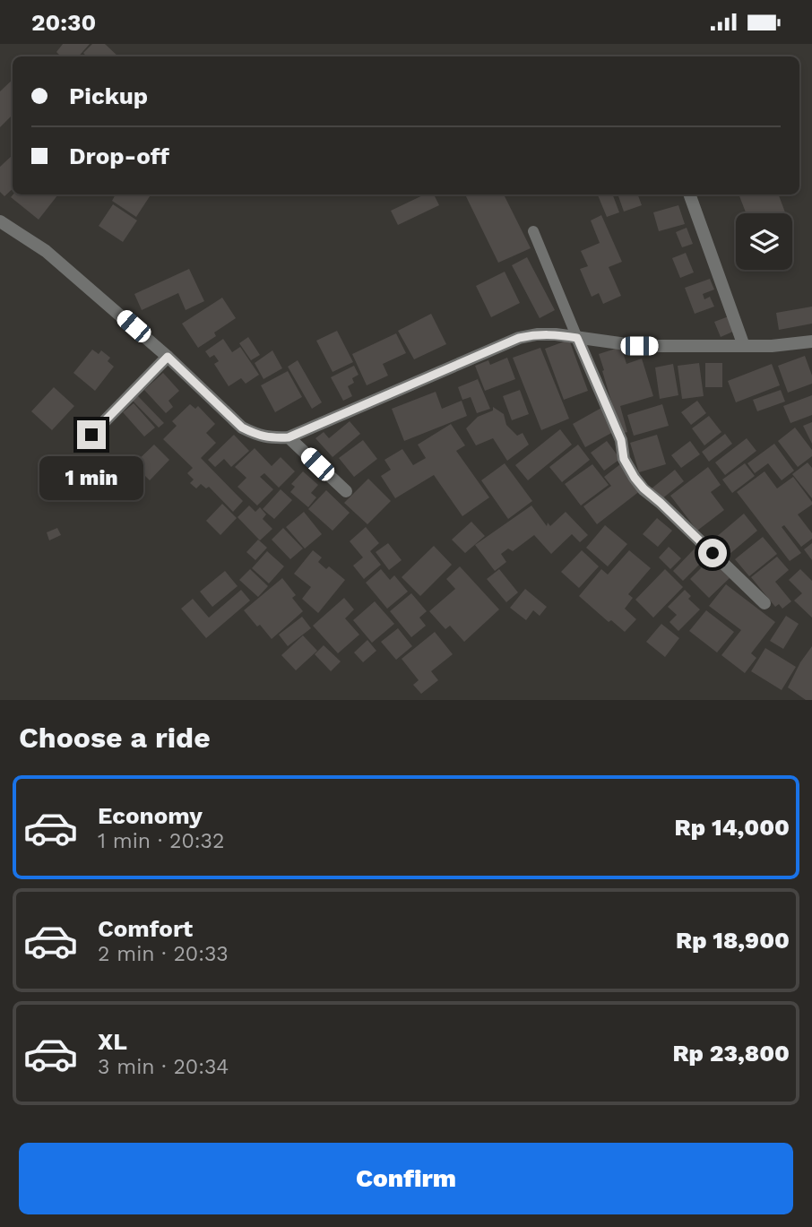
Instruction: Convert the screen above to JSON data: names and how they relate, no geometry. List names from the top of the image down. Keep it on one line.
{"page":{"status":"20:30","banner":["Pickup","Drop-off"],"bubble":"1 min","heading":"Choose a ride","list":[{"name":"Economy","note":"1 min · 20:32","value":"Rp 14,000"},{"name":"Comfort","note":"2 min · 20:33","value":"Rp 18,900"},{"name":"XL","note":"3 min · 20:34","value":"Rp 23,800"}],"buttons":"Confirm"}}
